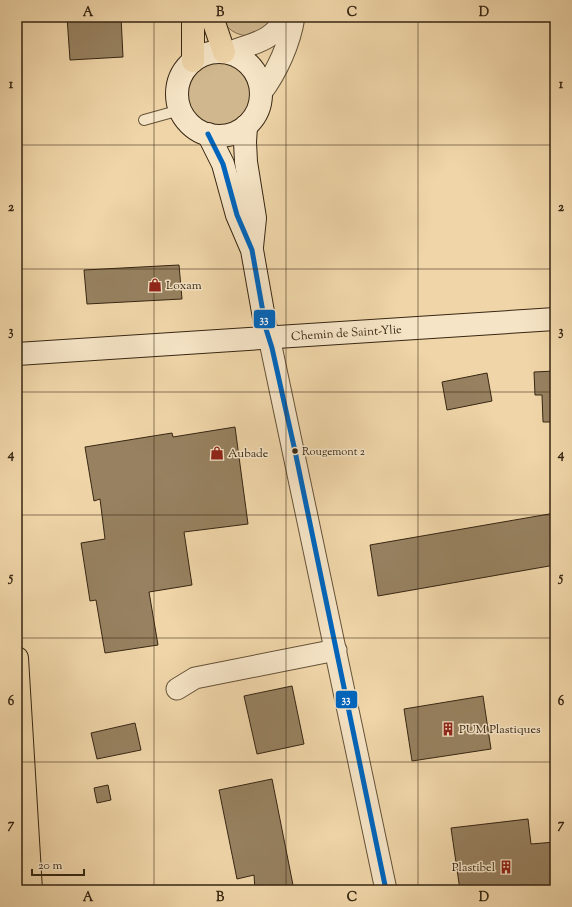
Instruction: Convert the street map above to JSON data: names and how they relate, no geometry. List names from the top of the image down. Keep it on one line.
{"streets":{"street":["Chemin de Saint-Ylie"]},"places":{"shop":["Loxam","Aubade"],"other":["Rougemont 2"],"building":["PUM Plastiques","Plastibel"]},"lines":["transit line 33"],"scale_bar":"20 m","grid":{"columns":["A","B","C","D"],"rows":["1","2","3","4","5","6","7"]}}
